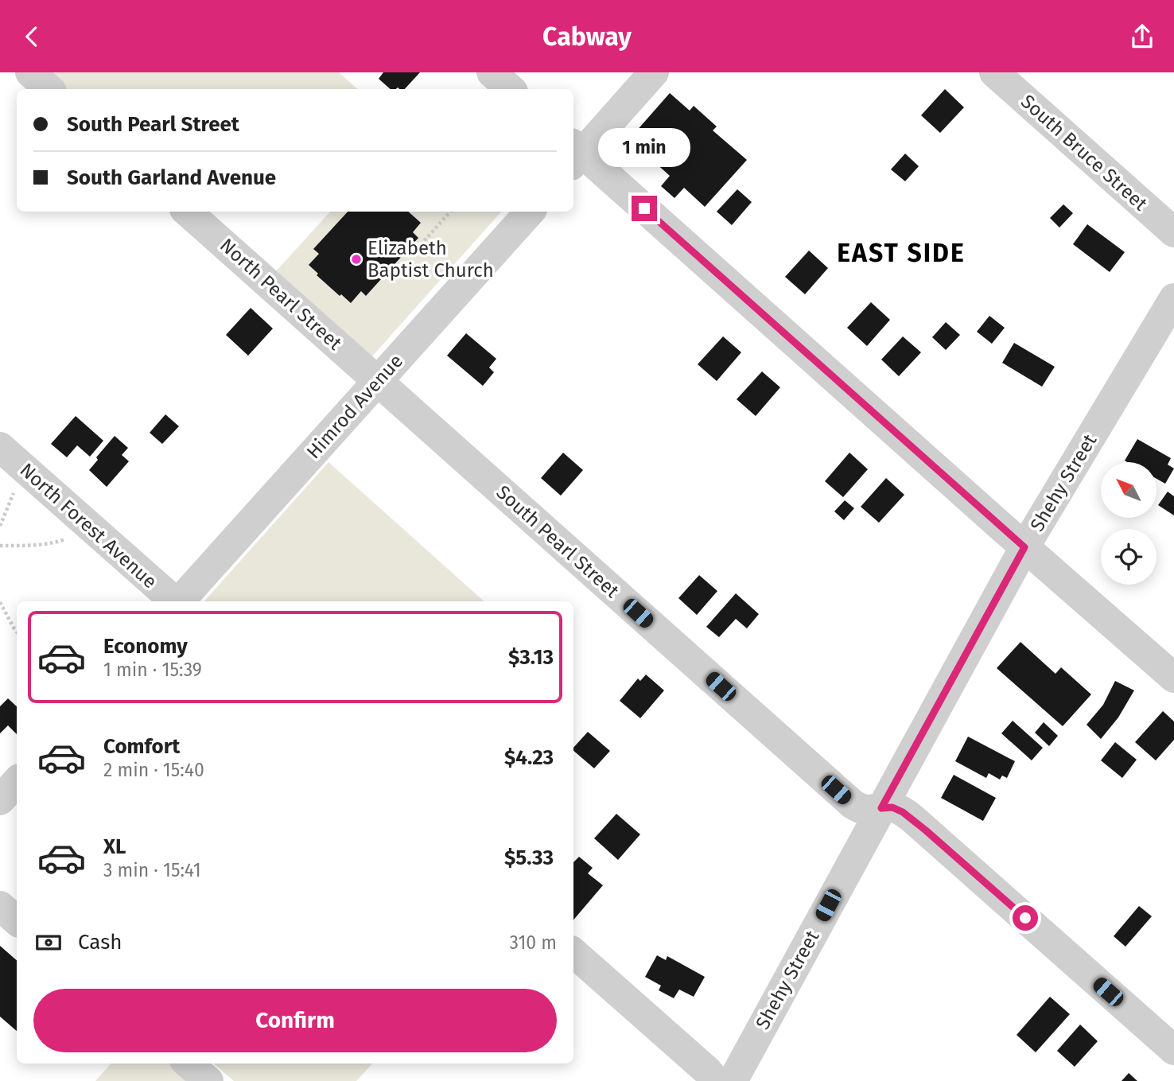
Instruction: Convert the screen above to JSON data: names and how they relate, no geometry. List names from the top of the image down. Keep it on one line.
{"streets":{"street":["South Bruce Street","North Pearl Street","Himrod Avenue","Shehy Street","North Forest Avenue","South Pearl Street"]},"crossings":[["North Pearl Street","Himrod Avenue"],["North Pearl Street","South Pearl Street"],["Himrod Avenue","South Pearl Street"],["Shehy Street","South Pearl Street"]],"districts":["EAST SIDE"],"places":["Elizabeth Baptist Church"],"north":"top left","page":{"header":"Cabway","banner":["South Pearl Street","South Garland Avenue"],"bubble":"1 min","list":[{"name":"Economy","note":"1 min · 15:39","value":"$3.13"},{"name":"Comfort","note":"2 min · 15:40","value":"$4.23"},{"name":"XL","note":"3 min · 15:41","value":"$5.33"}],"pay":["Cash","310 m"],"buttons":"Confirm"}}
